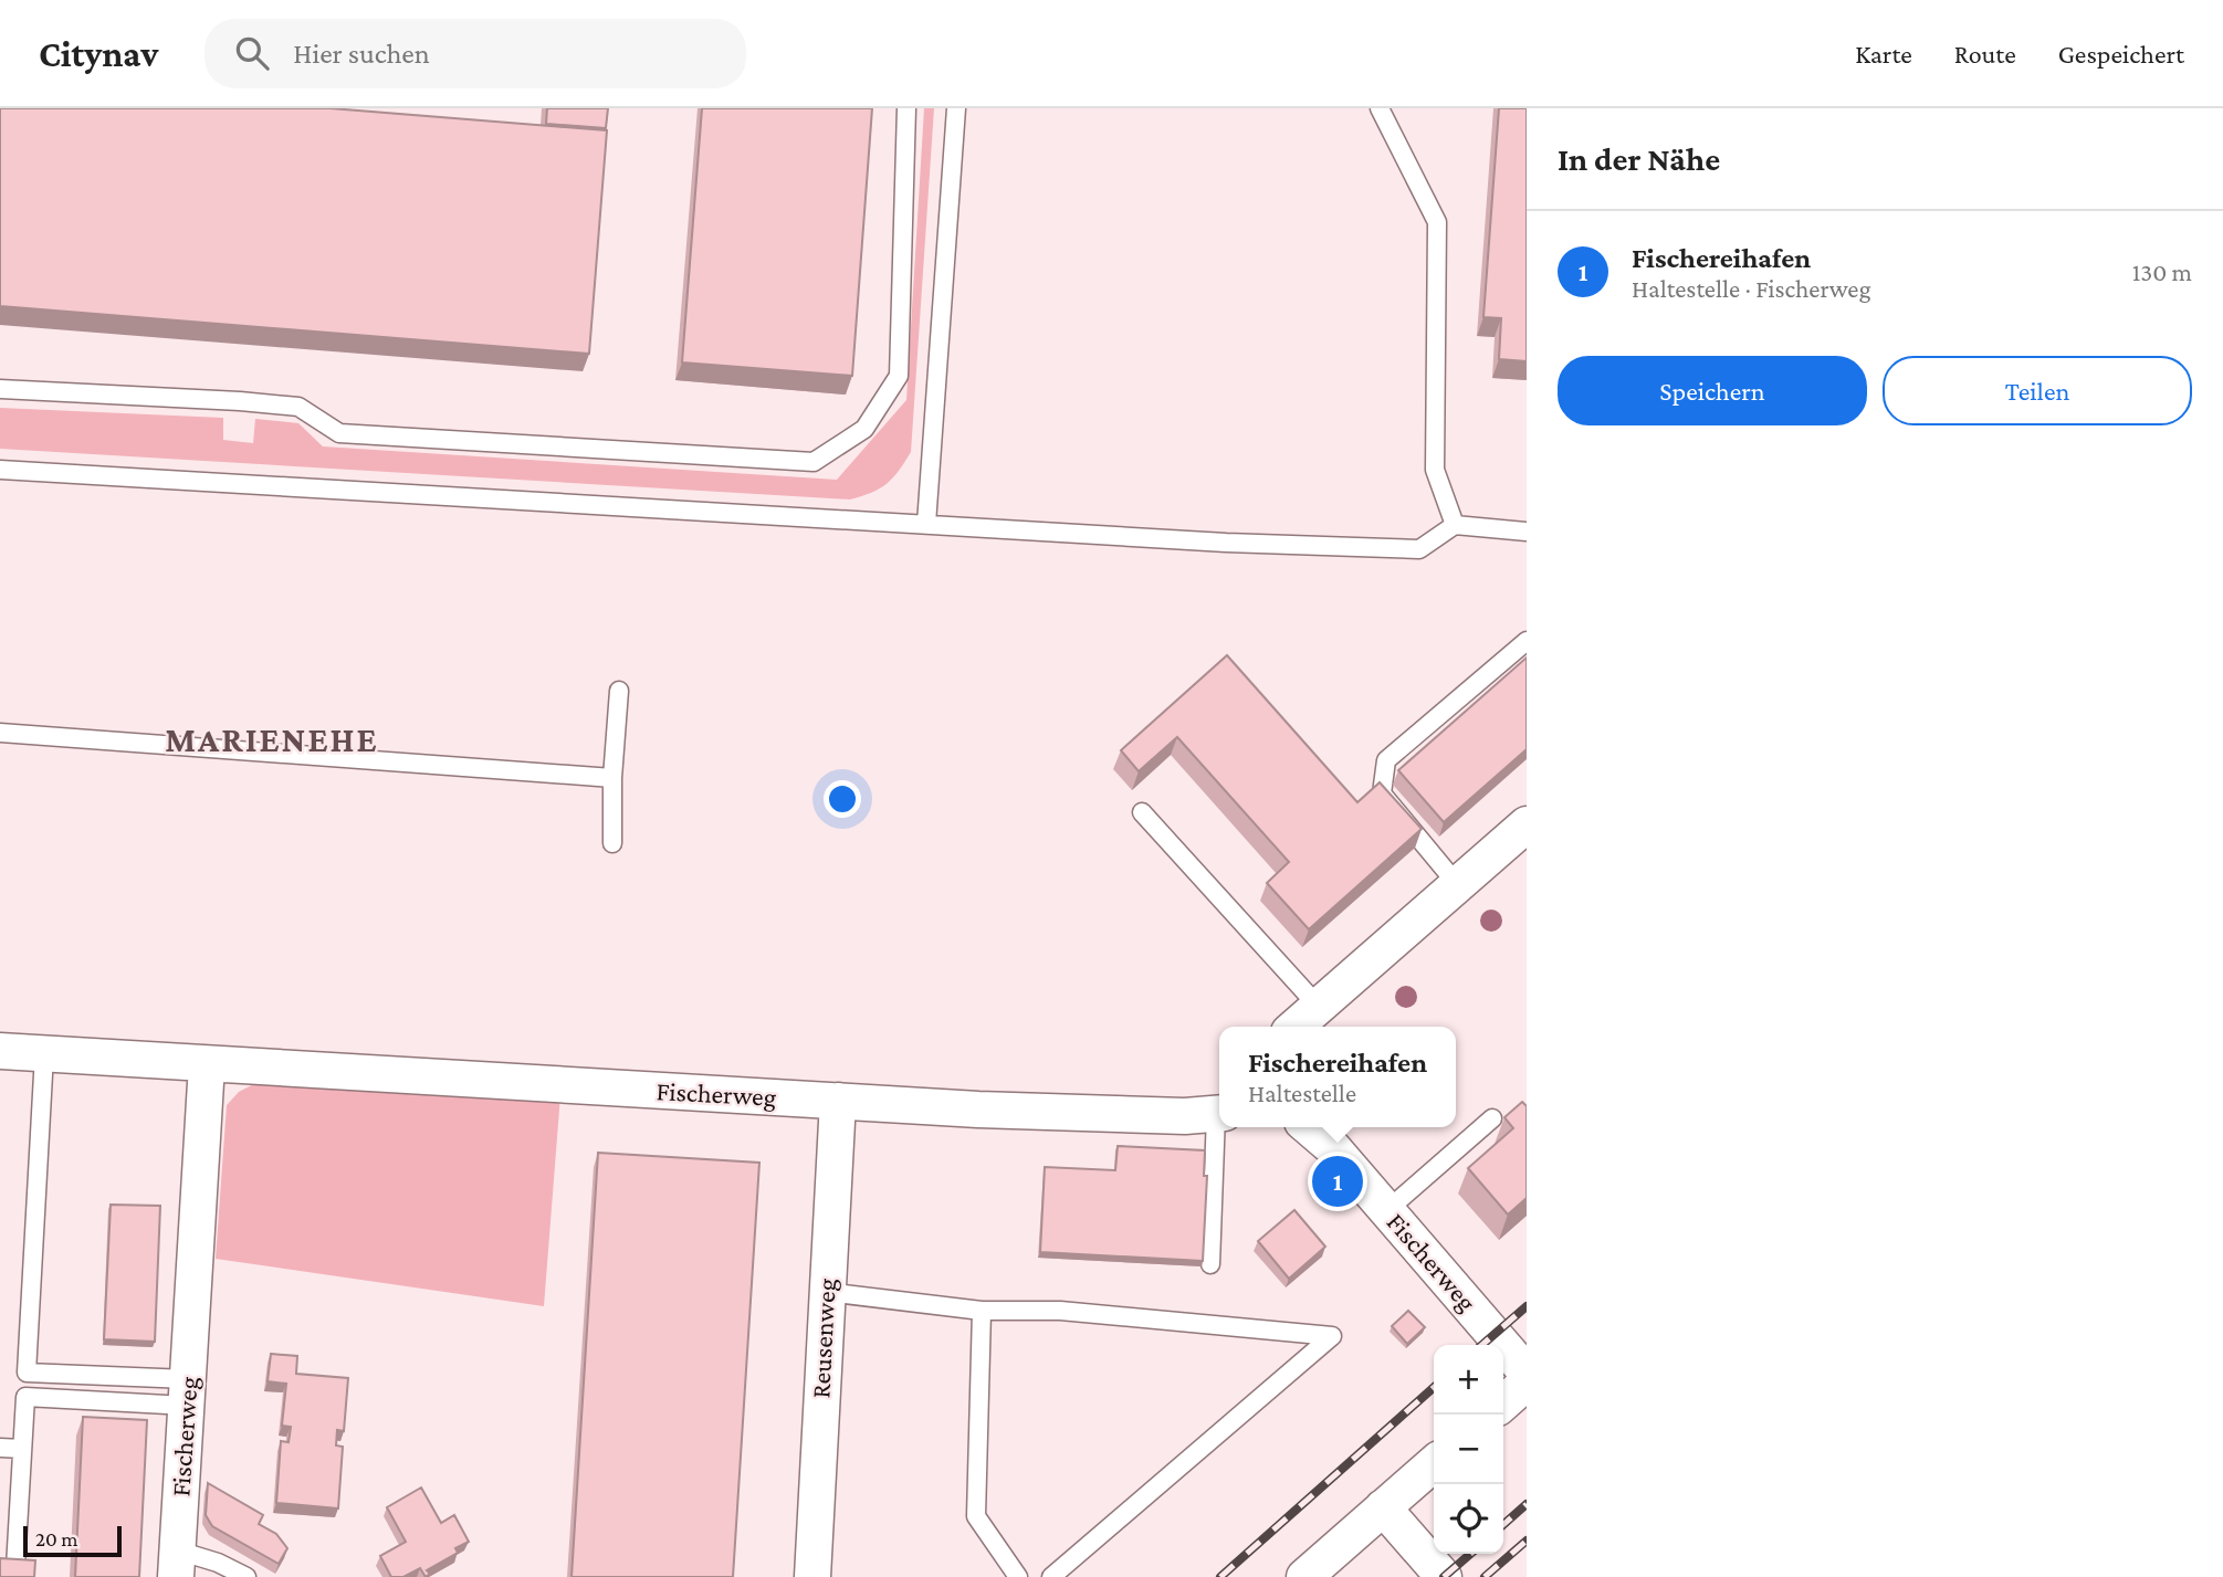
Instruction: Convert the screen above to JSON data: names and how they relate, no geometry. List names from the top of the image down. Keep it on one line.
{"streets":{"street":["Fischerweg","Reusenweg"]},"crossings":[["Fischerweg","Reusenweg"]],"districts":["MARIENEHE"],"scale_bar":"20 m","page":{"header":"Citynav","search":"Hier suchen","nav":["Karte","Route","Gespeichert"],"heading":"In der Nähe","list":[{"mark":"1","name":"Fischereihafen","note":"Haltestelle · Fischerweg","value":"130 m"}],"buttons":["Speichern","Teilen"],"popup":["Fischereihafen","Haltestelle"],"pins":"1","map_buttons":["+","−"],"scale":"20 m"}}
